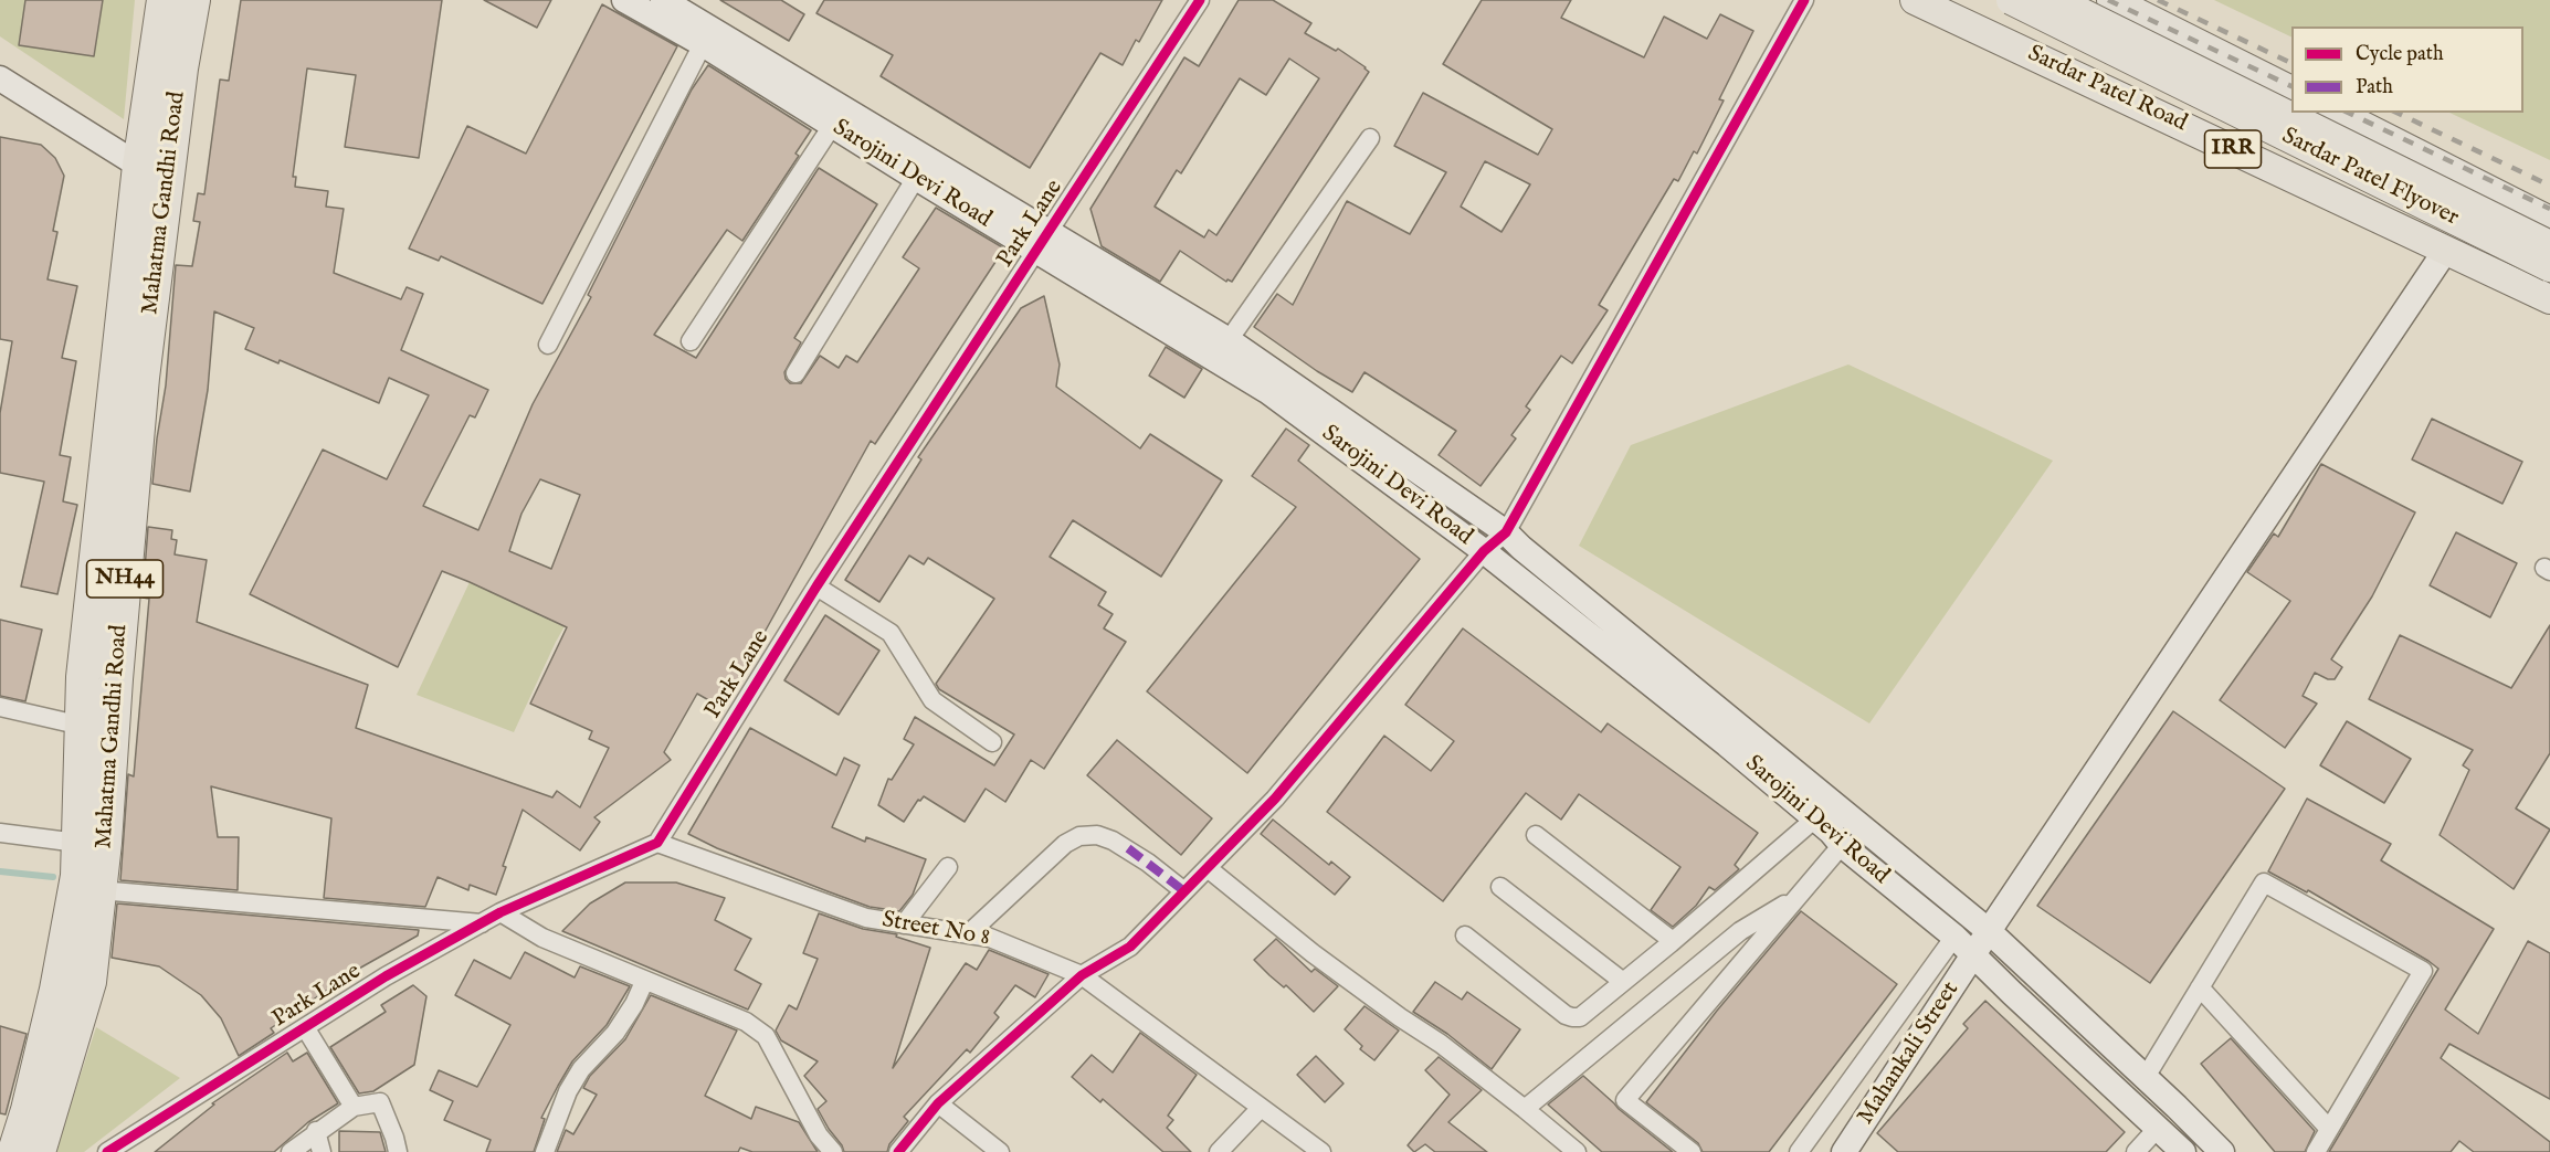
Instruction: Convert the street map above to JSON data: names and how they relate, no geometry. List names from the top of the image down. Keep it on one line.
{"streets":{"highway":["Mahatma Gandhi Road","NH44"],"main road":["Sardar Patel Road","IRR","Sarojini Devi Road","Sardar Patel Flyover","Mahankali Street"],"street":["Park Lane","Street No 8"]},"crossings":[["Sardar Patel Road","Mahankali Street"],["Sarojini Devi Road","Park Lane"],["Sarojini Devi Road","Mahankali Street"],["Park Lane","Street No 8"]],"legend":["Cycle path","Path"]}
